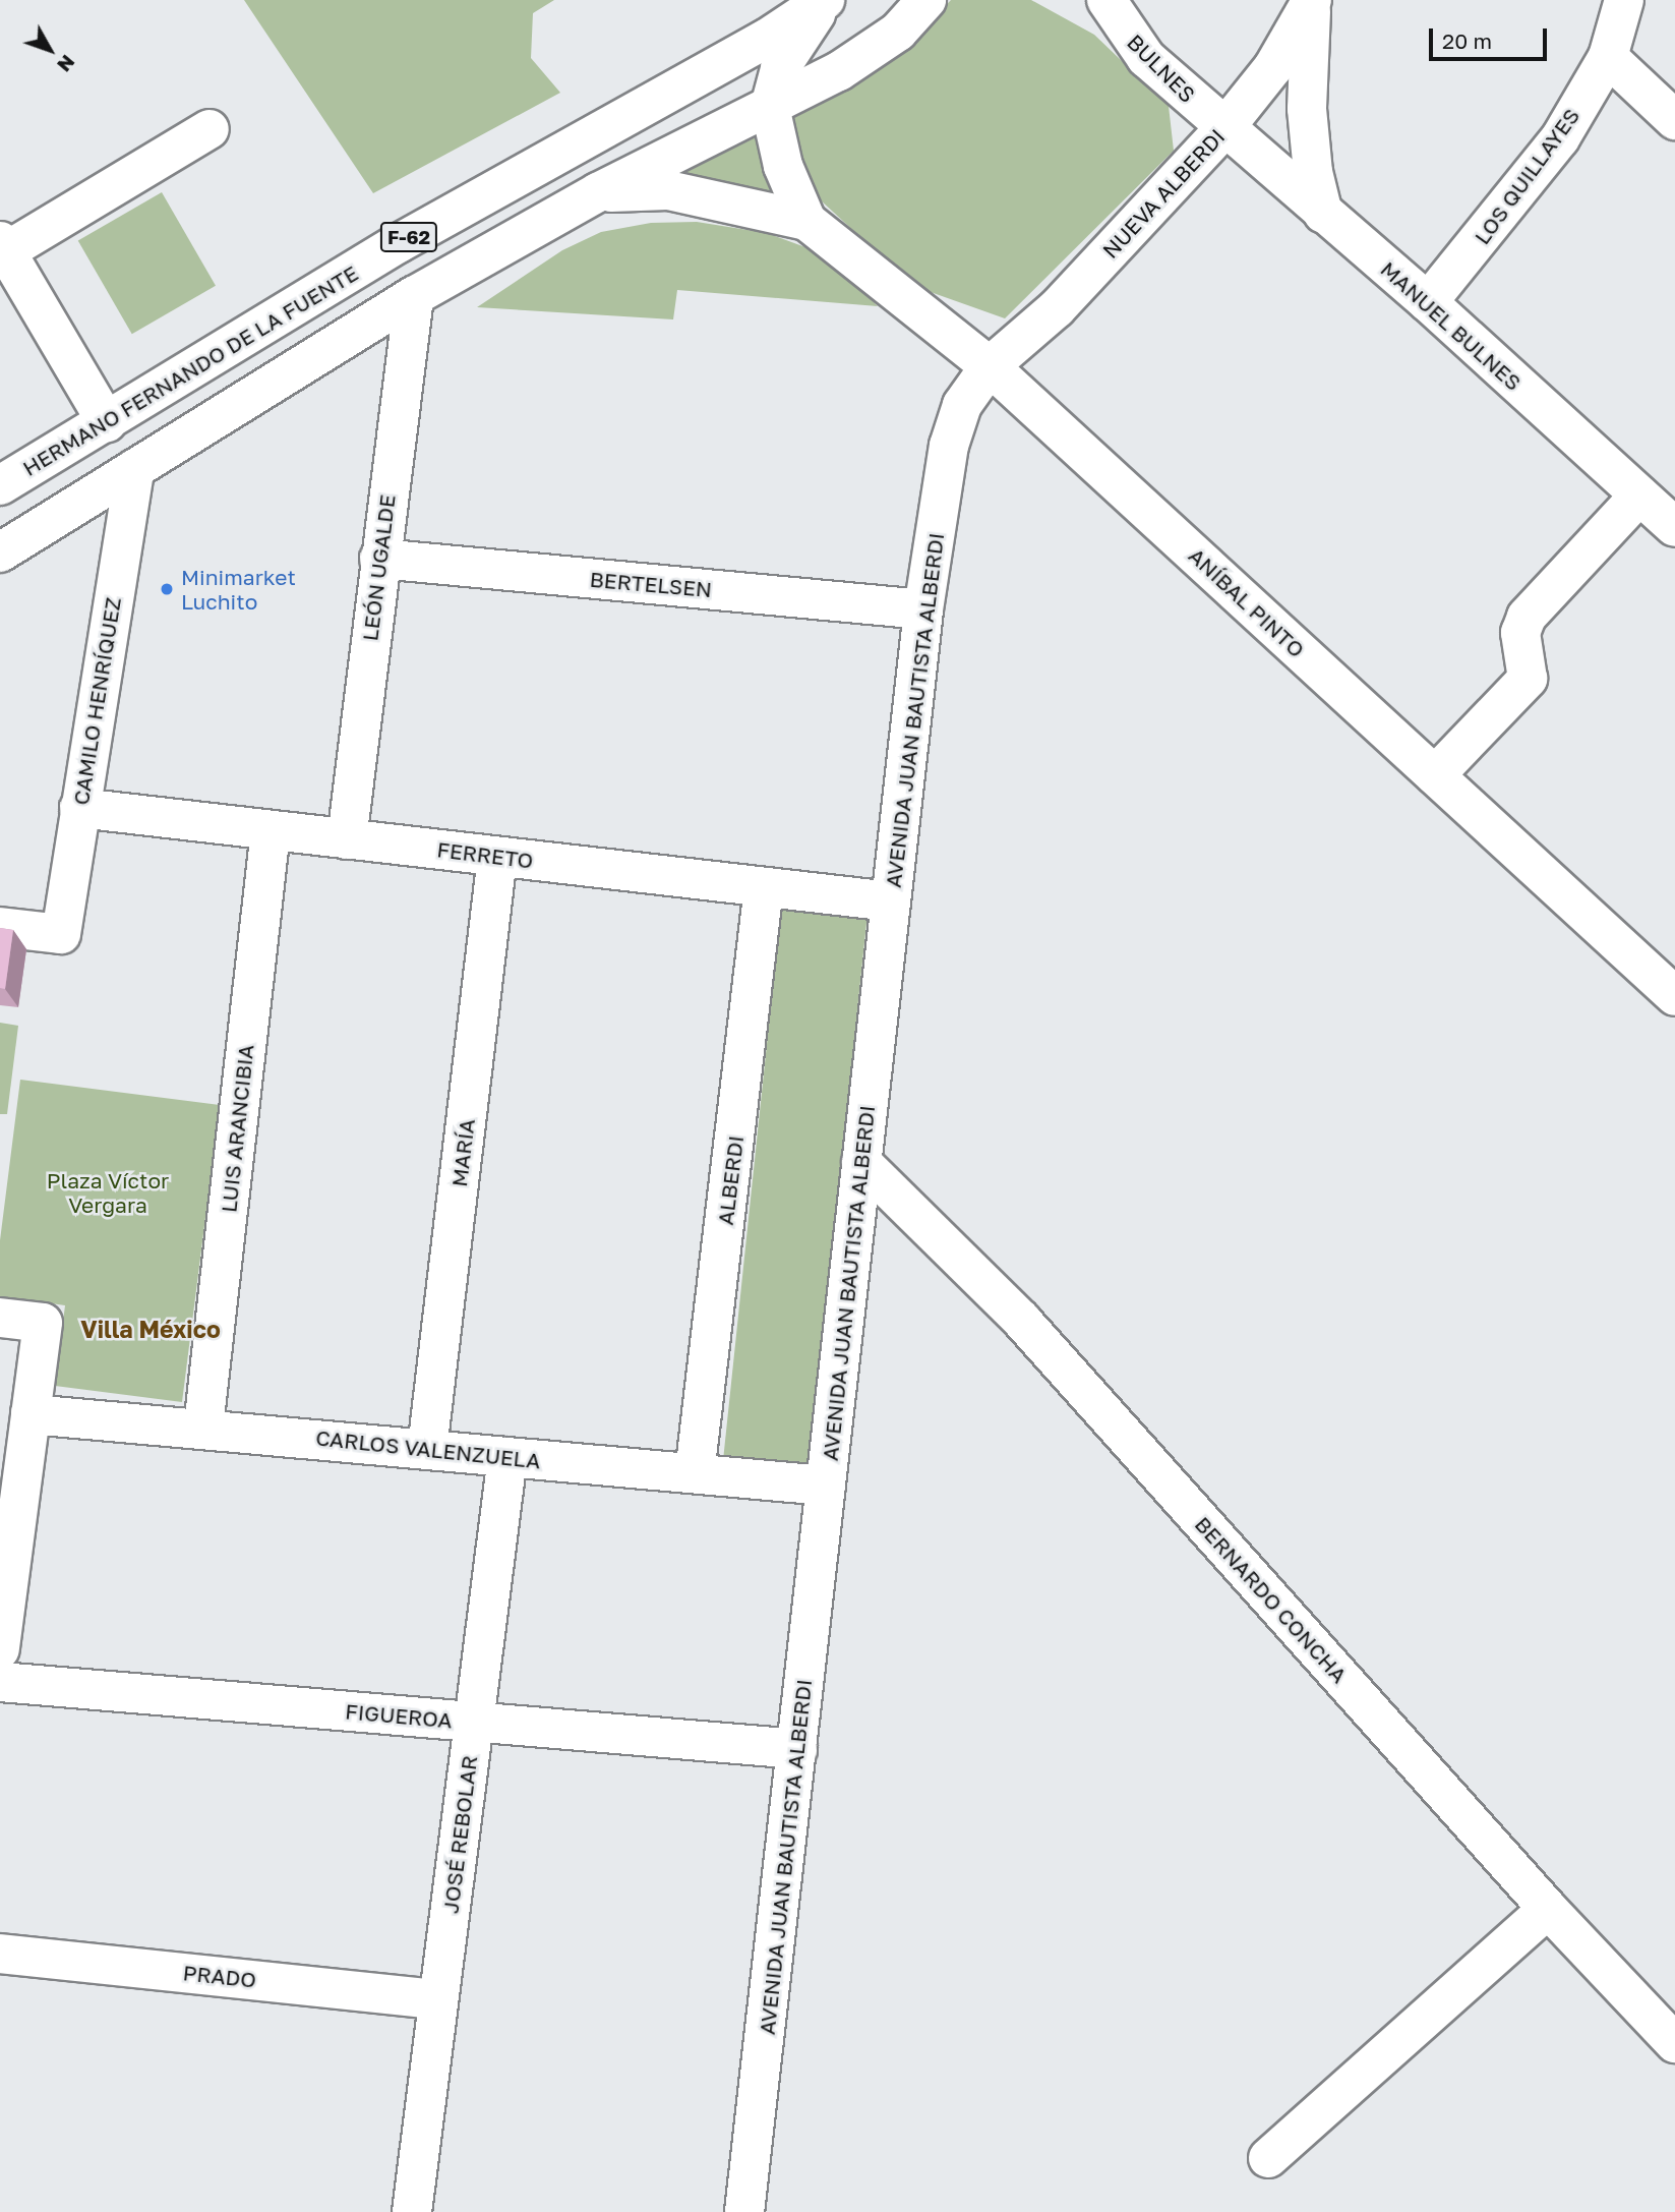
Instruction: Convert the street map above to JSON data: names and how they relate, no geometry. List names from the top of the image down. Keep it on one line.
{"streets":{"street":["BULNES","LOS QUILLAYES","NUEVA ALBERDI","F-62","MANUEL BULNES","HERMANO FERNANDO DE LA FUENTE","LEÓN UGALDE","BERTELSEN","ANÍBAL PINTO","CAMILO HENRÍQUEZ","AVENIDA JUAN BAUTISTA ALBERDI","FERRETO","LUIS ARANCIBIA","MARÍA","ALBERDI","CARLOS VALENZUELA","BERNARDO CONCHA","FIGUEROA","JOSÉ REBOLAR","PRADO"]},"crossings":[["BULNES","NUEVA ALBERDI"],["BULNES","MANUEL BULNES"],["LOS QUILLAYES","MANUEL BULNES"],["NUEVA ALBERDI","MANUEL BULNES"],["NUEVA ALBERDI","ANÍBAL PINTO"],["NUEVA ALBERDI","AVENIDA JUAN BAUTISTA ALBERDI"],["F-62","LEÓN UGALDE"],["F-62","ANÍBAL PINTO"],["F-62","CAMILO HENRÍQUEZ"],["HERMANO FERNANDO DE LA FUENTE","ANÍBAL PINTO"],["LEÓN UGALDE","BERTELSEN"],["LEÓN UGALDE","FERRETO"],["BERTELSEN","AVENIDA JUAN BAUTISTA ALBERDI"],["ANÍBAL PINTO","AVENIDA JUAN BAUTISTA ALBERDI"],["CAMILO HENRÍQUEZ","FERRETO"],["AVENIDA JUAN BAUTISTA ALBERDI","FERRETO"],["AVENIDA JUAN BAUTISTA ALBERDI","CARLOS VALENZUELA"],["AVENIDA JUAN BAUTISTA ALBERDI","BERNARDO CONCHA"],["AVENIDA JUAN BAUTISTA ALBERDI","FIGUEROA"],["FERRETO","LUIS ARANCIBIA"],["FERRETO","MARÍA"],["FERRETO","ALBERDI"],["LUIS ARANCIBIA","CARLOS VALENZUELA"],["MARÍA","CARLOS VALENZUELA"],["ALBERDI","CARLOS VALENZUELA"],["CARLOS VALENZUELA","JOSÉ REBOLAR"],["FIGUEROA","JOSÉ REBOLAR"],["JOSÉ REBOLAR","PRADO"]],"districts":["Villa México"],"parks":["Plaza Víctor Vergara"],"places":["Minimarket Luchito"],"scale_bar":"20 m","north":"bottom right"}
